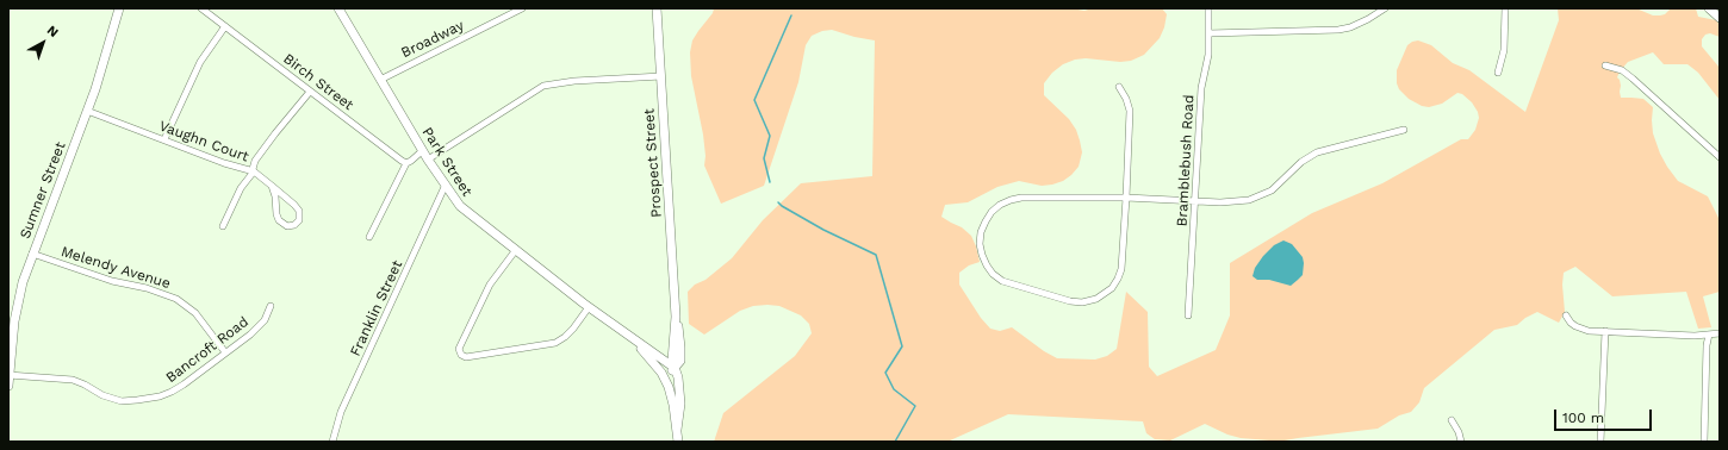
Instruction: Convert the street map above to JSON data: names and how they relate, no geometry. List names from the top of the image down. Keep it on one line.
{"streets":{"main road":["Park Street","Prospect Street","Sumner Street"],"street":["Broadway","Birch Street","Vaughn Court","Bramblebush Road","Melendy Avenue","Franklin Street","Bancroft Road"]},"crossings":[["Broadway","Park Street"],["Vaughn Court","Sumner Street"],["Park Street","Prospect Street"],["Park Street","Franklin Street"],["Sumner Street","Melendy Avenue"],["Sumner Street","Bancroft Road"],["Melendy Avenue","Bancroft Road"]],"scale_bar":"100 m","north":"top right"}
